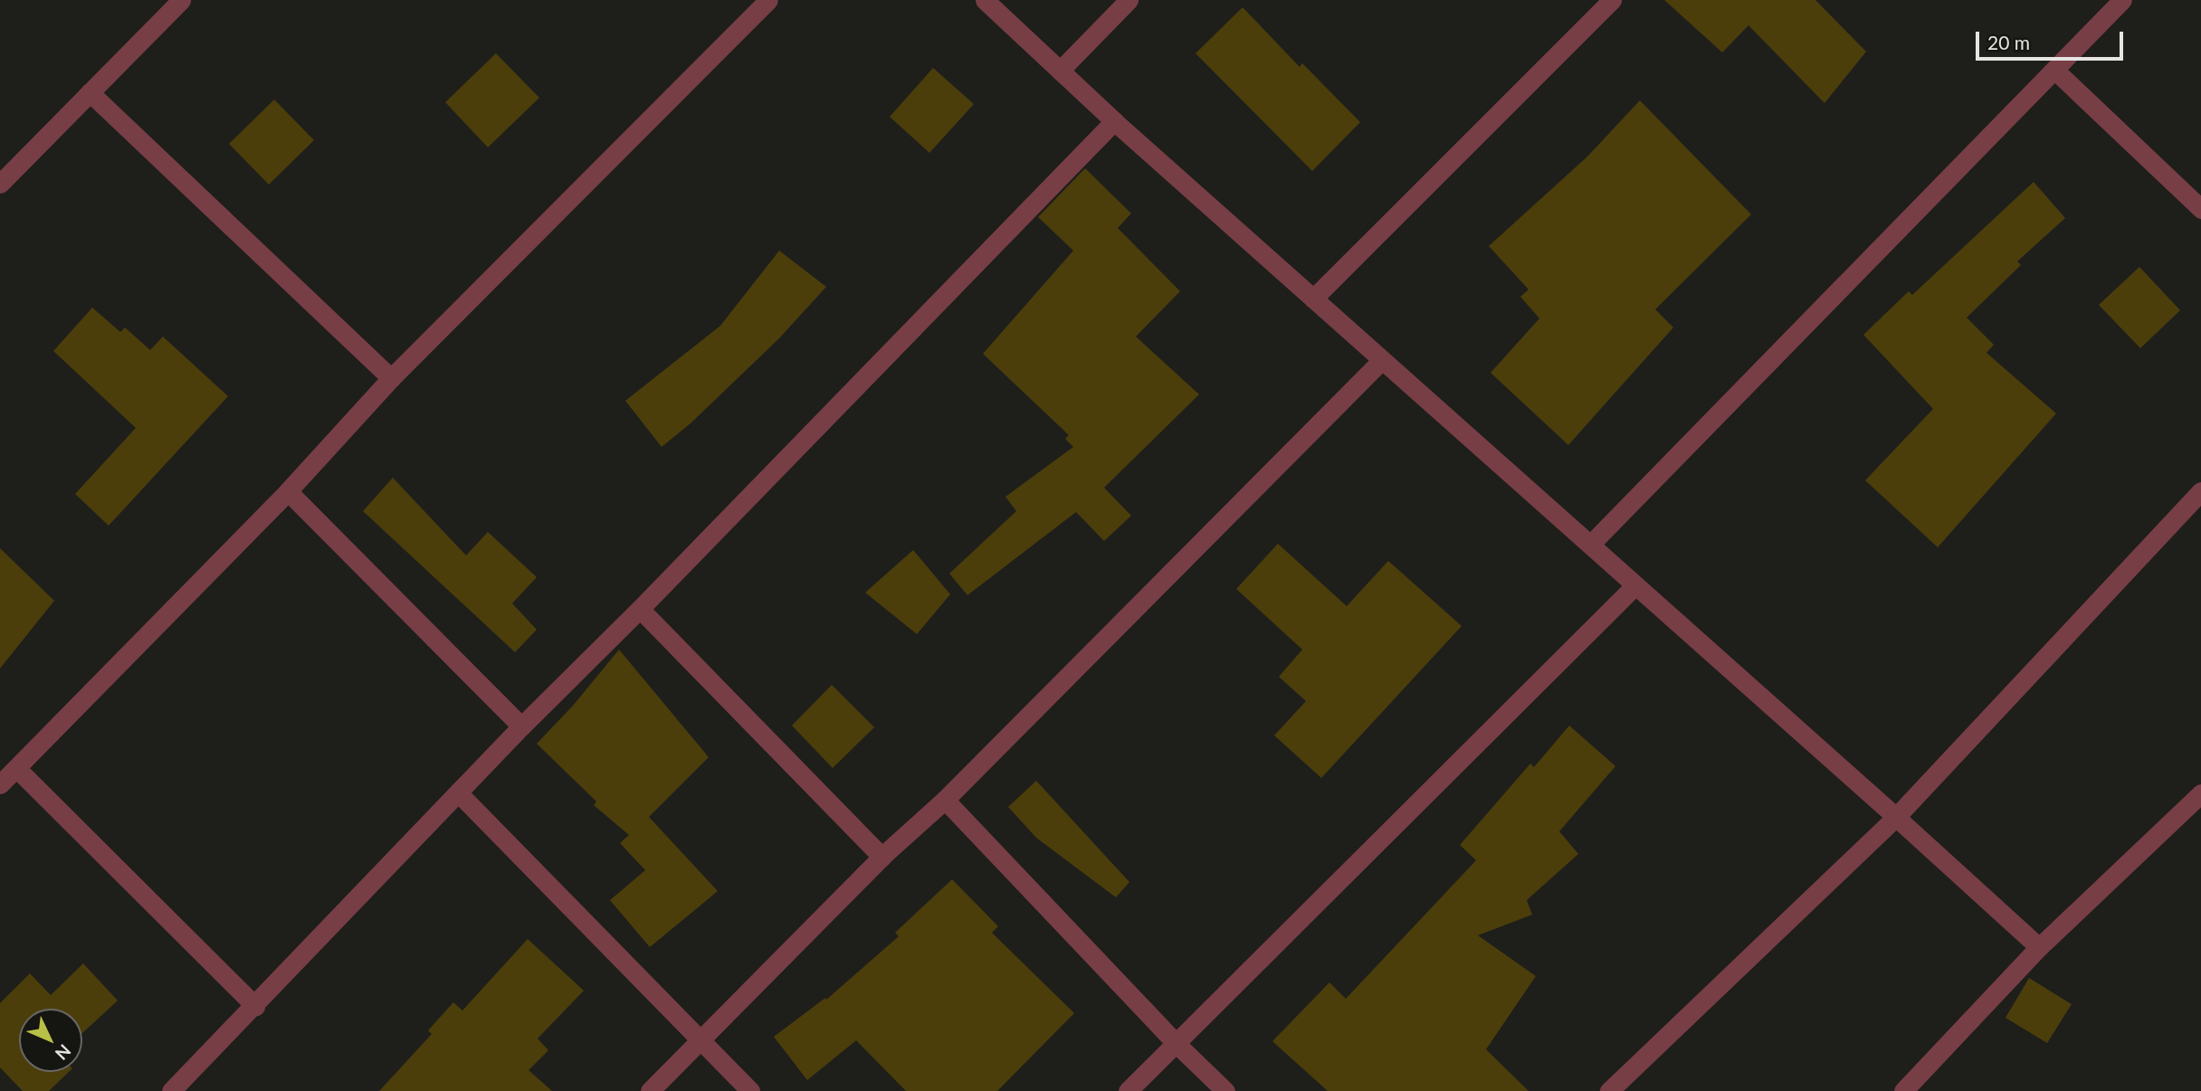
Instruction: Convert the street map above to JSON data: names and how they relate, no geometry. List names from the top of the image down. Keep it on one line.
{"scale_bar":"20 m","north":"bottom right"}
